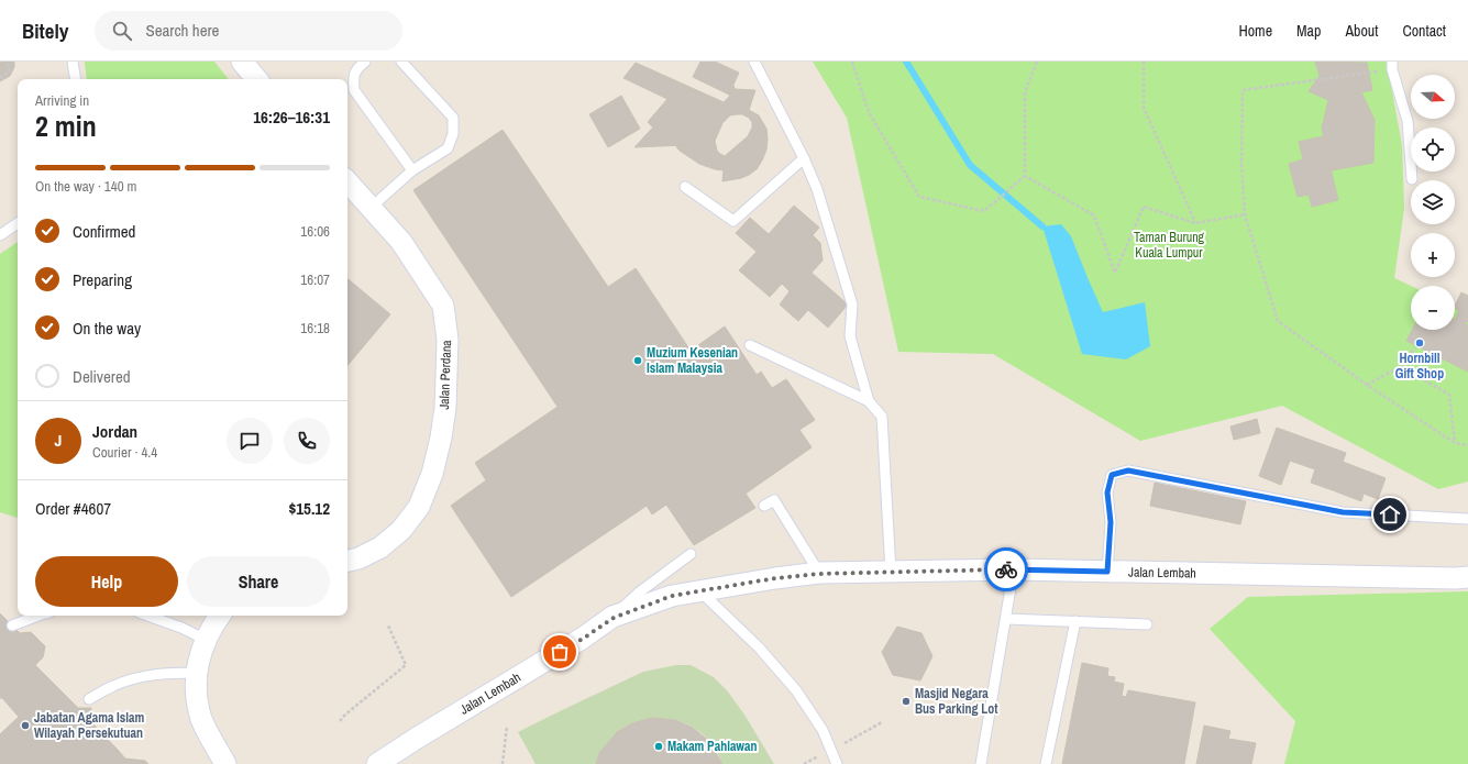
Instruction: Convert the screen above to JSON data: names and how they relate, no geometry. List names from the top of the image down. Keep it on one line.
{"streets":{"street":["Jalan Perdana","Jalan Lembah"]},"parks":["Taman Burung Kuala Lumpur"],"places":["Hornbill Gift Shop","Muzium Kesenian Islam Malaysia","Masjid Negara Bus Parking Lot","Jabatan Agama Islam Wilayah Persekutuan","Makam Pahlawan"],"north":"right","page":{"header":"Bitely","search":"Search here","nav":["Home","Map","About","Contact"],"map_buttons":["+","−"],"heading":["2 min","Arriving in","16:26–16:31"],"panel":["Jordan","Courier · 4.4","Order #4607","$15.12"],"bar":"On the way · 140 m","list":[["Confirmed","16:06"],["Preparing","16:07"],["On the way","16:18"],"Delivered"],"round":"J","buttons":["Help","Share"]}}
